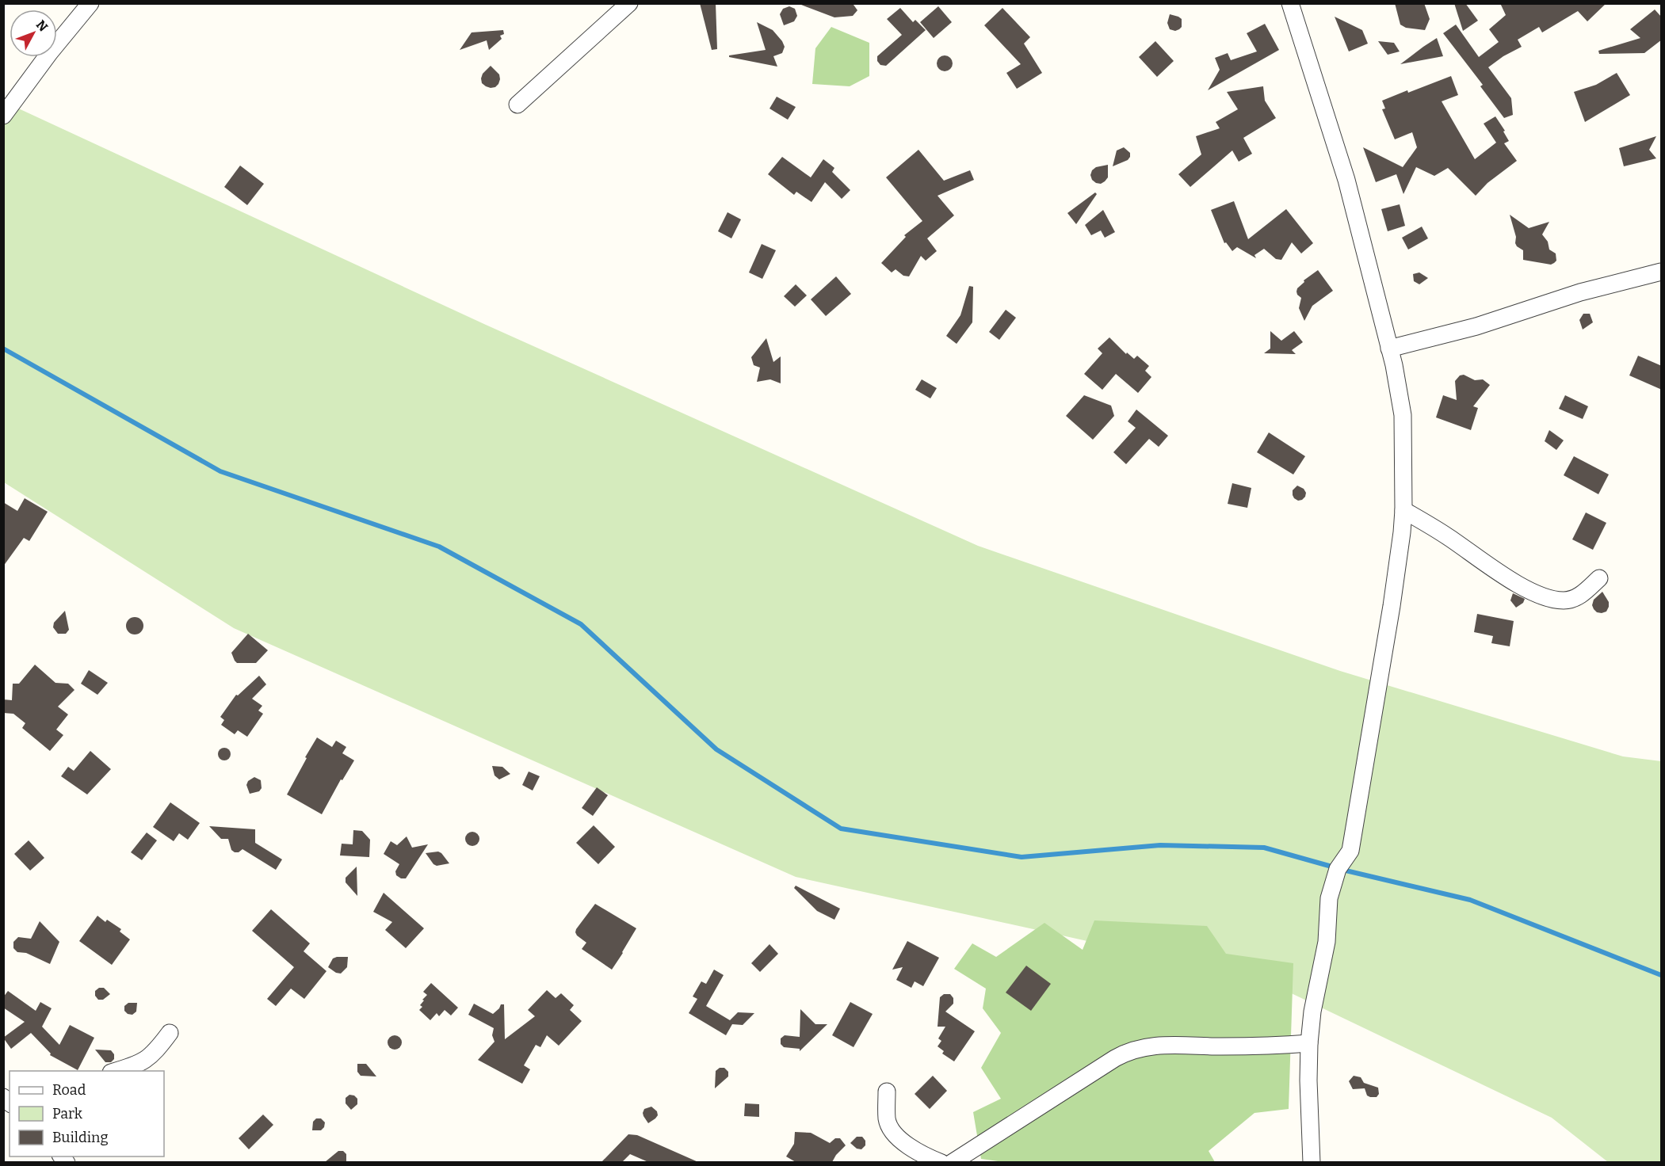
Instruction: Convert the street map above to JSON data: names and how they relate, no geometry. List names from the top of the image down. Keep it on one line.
{"legend":["Road","Park","Building"],"north":"top right"}
